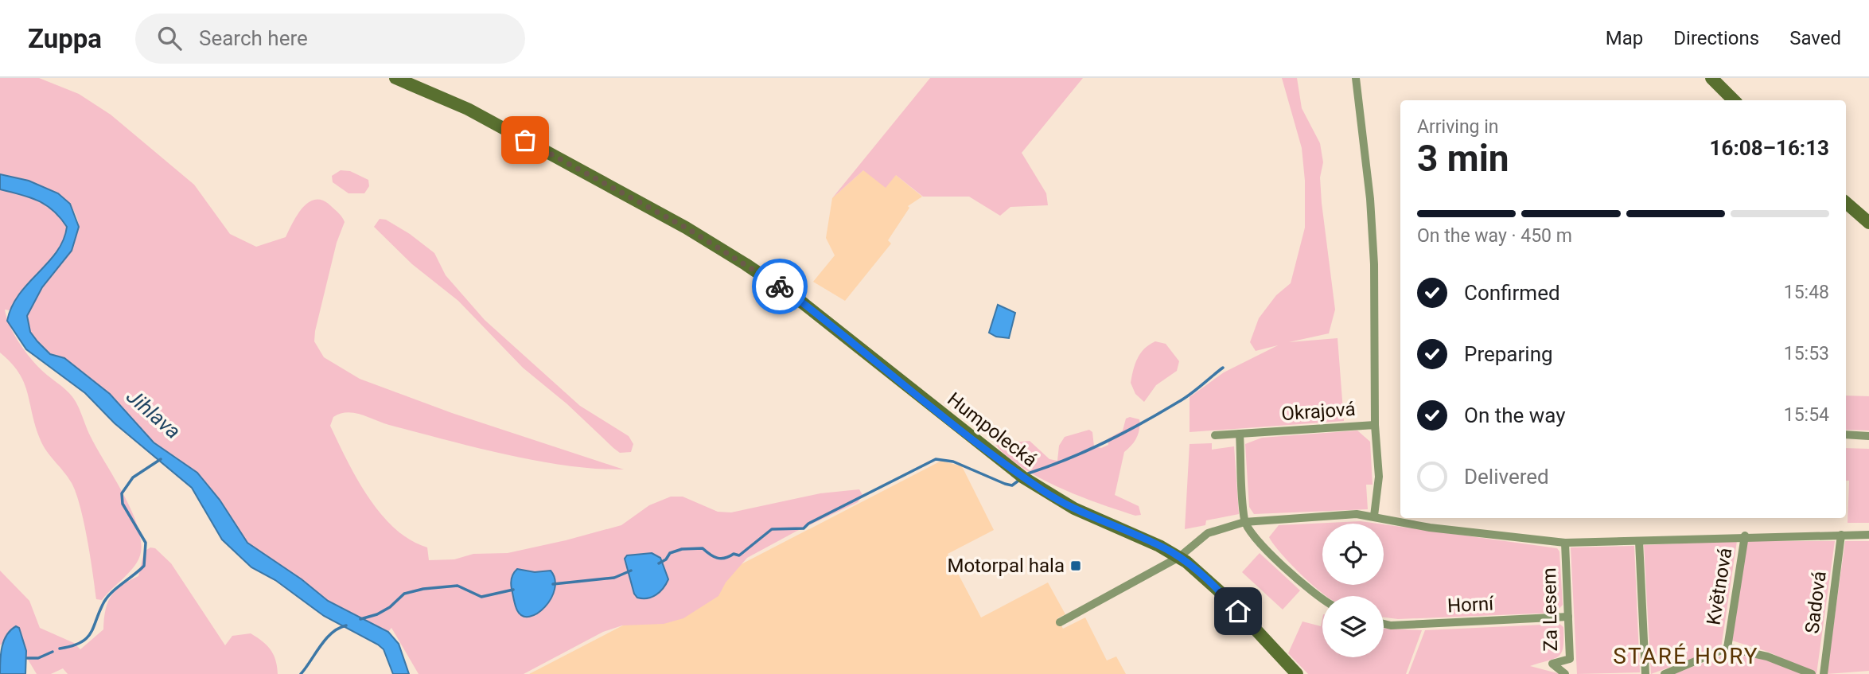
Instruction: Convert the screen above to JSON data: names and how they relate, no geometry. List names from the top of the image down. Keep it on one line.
{"streets":{"main road":["Humpolecká"],"street":["Okrajová","Květnová","Sadová","Horní","Za Lesem"]},"crossings":[["Horní","Za Lesem"]],"districts":["STARÉ HORY"],"water":["Jihlava"],"places":{"transit":["Motorpal hala"]},"page":{"header":"Zuppa","search":"Search here","nav":["Map","Directions","Saved"],"heading":["3 min","Arriving in","16:08–16:13"],"bar":"On the way · 450 m","list":[["Confirmed","15:48"],["Preparing","15:53"],["On the way","15:54"],"Delivered"]}}
